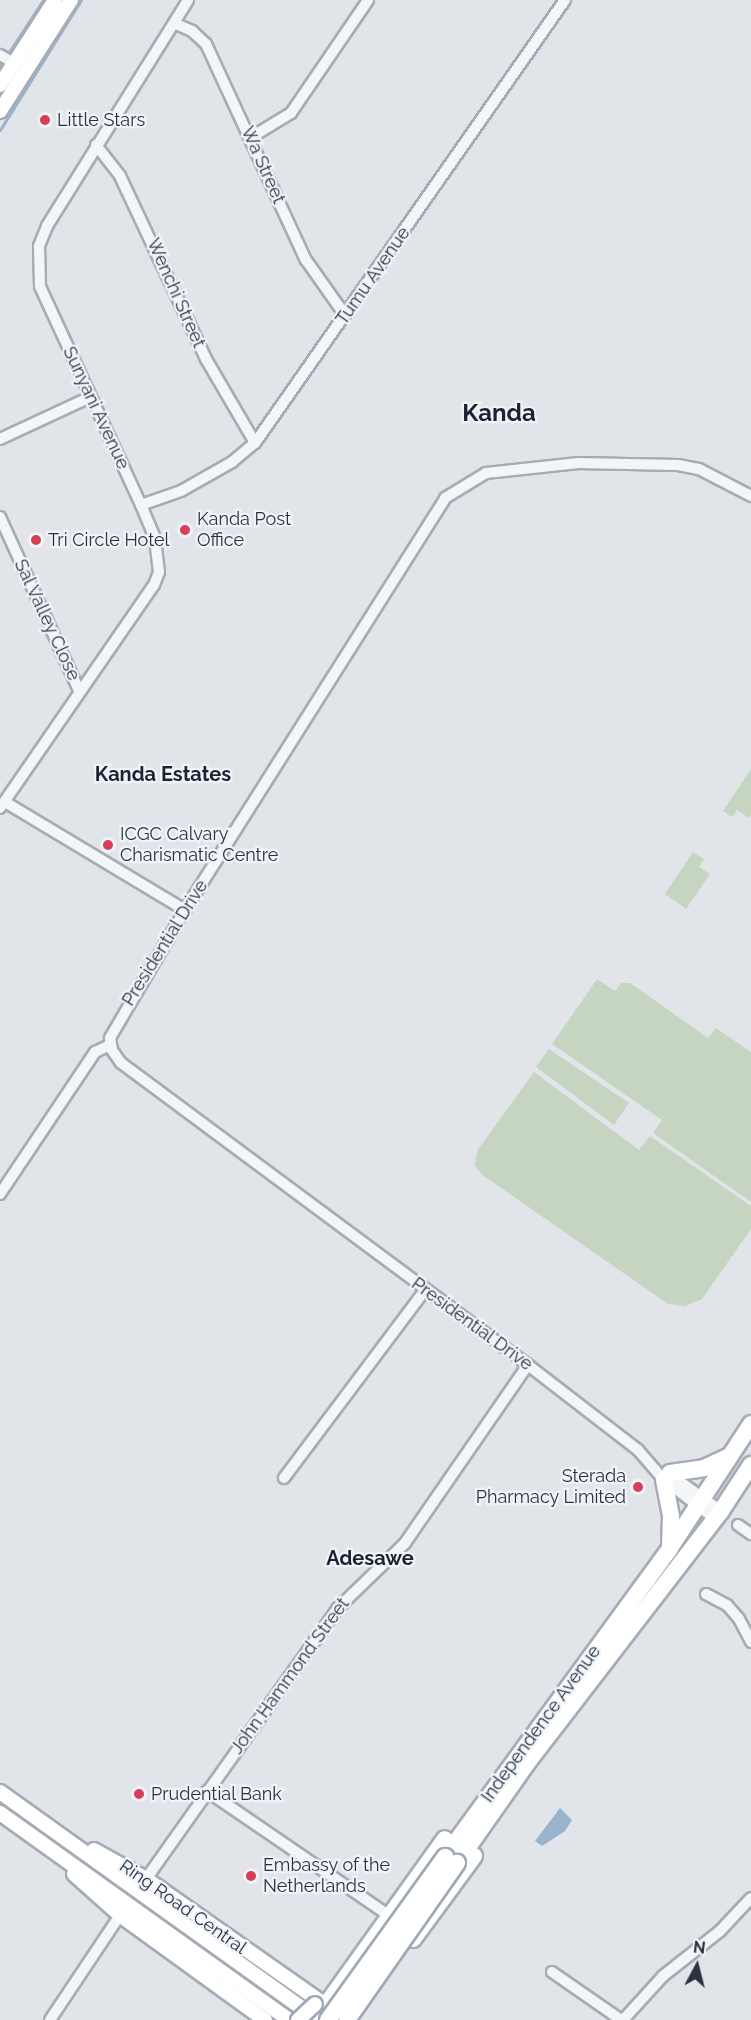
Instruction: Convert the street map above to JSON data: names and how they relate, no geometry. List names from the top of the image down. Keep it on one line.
{"streets":{"highway":["Independence Avenue"],"main road":["Ring Road Central"],"street":["Wa Street","Tumu Avenue","Wenchi Street","Sunyani Avenue","Sal Valley Close","Presidential Drive","John Hammond Street"]},"crossings":[["Wa Street","Tumu Avenue"],["Wa Street","Sunyani Avenue"],["Tumu Avenue","Wenchi Street"],["Tumu Avenue","Sunyani Avenue"],["Wenchi Street","Sunyani Avenue"],["Sunyani Avenue","Sal Valley Close"],["Presidential Drive","John Hammond Street"],["Presidential Drive","Independence Avenue"],["John Hammond Street","Ring Road Central"],["Independence Avenue","Ring Road Central"]],"districts":["Kanda","Kanda Estates","Adesawe"],"places":["Little Stars","Kanda Post Office","Tri Circle Hotel","ICGC Calvary Charismatic Centre","Sterada Pharmacy Limited","Prudential Bank","Embassy of the Netherlands"],"north":"top"}
